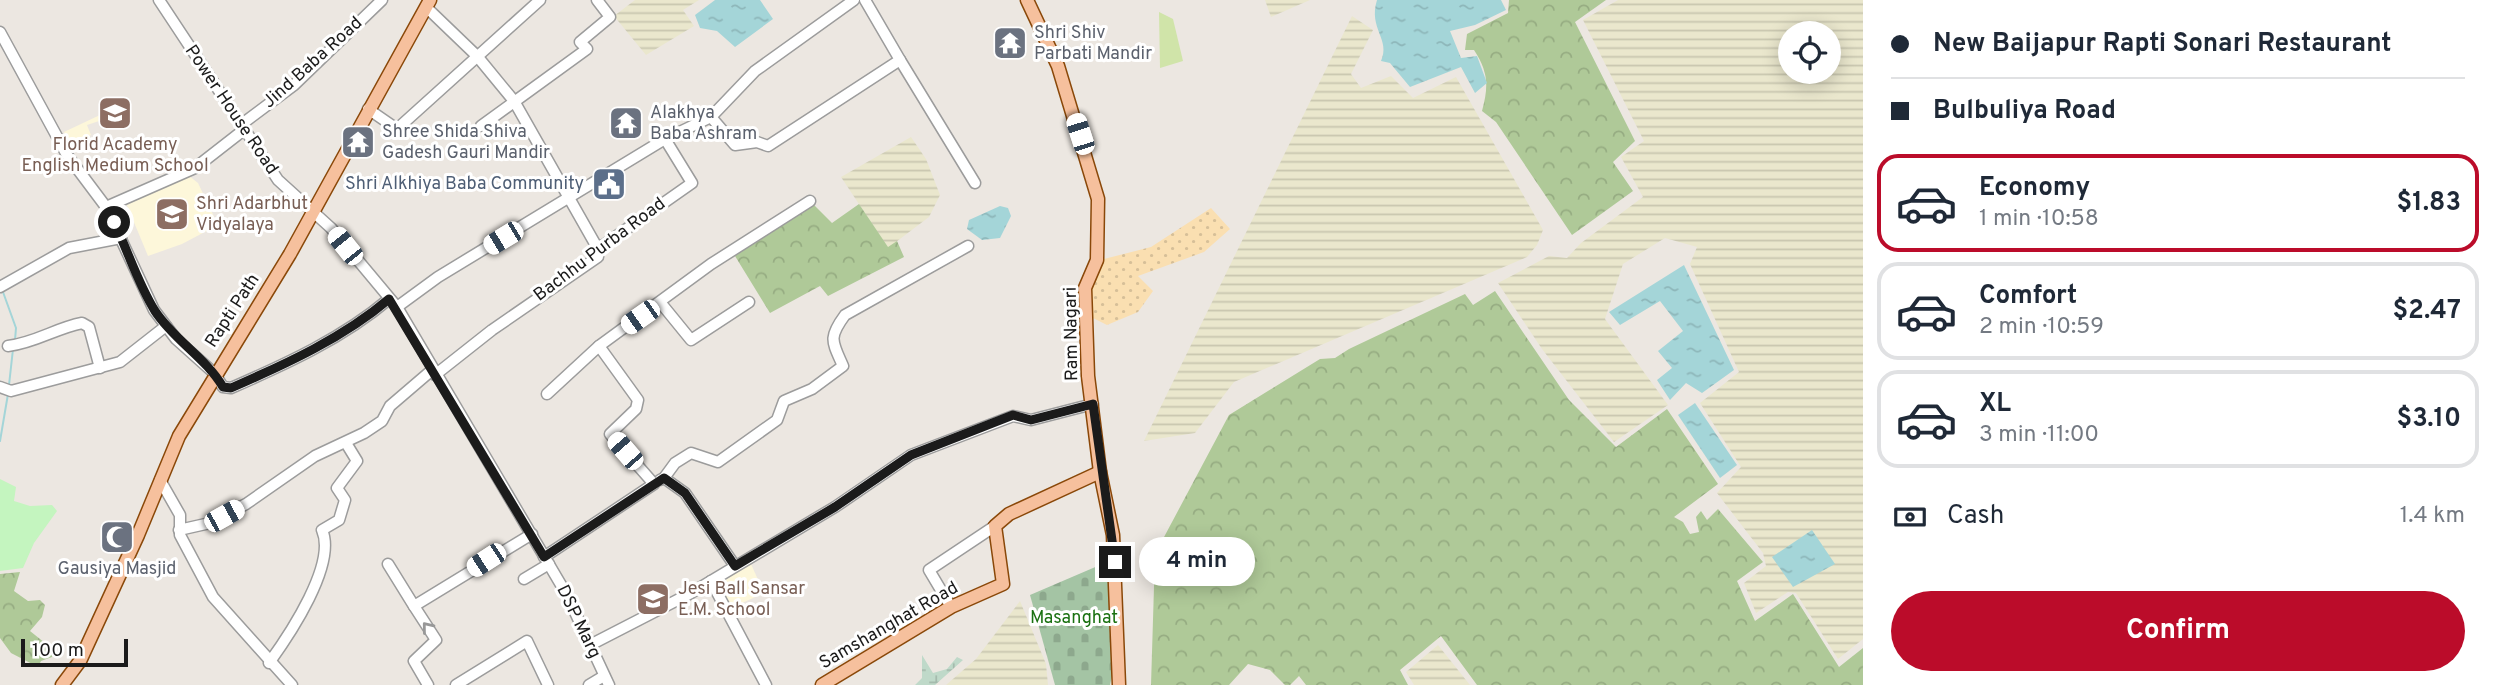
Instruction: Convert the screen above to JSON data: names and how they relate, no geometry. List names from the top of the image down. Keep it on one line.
{"streets":{"main road":["Rapti Path","Ram Nagari","Samshanghat Road"],"street":["Jind Baba Road","Power House Road","Bachhu Purba Road","DSP Marg"]},"crossings":[["Jind Baba Road","Power House Road"],["Power House Road","Rapti Path"],["Power House Road","DSP Marg"],["Bachhu Purba Road","DSP Marg"],["Rapti Path","DSP Marg"]],"parks":["Masanghat"],"places":{"temple":["Shri Shiv Parbati Mandir","Alakhya Baba Ashram","Shree Shida Shiva Gadesh Gauri Mandir"],"school or university":["Florid Academy English Medium School","Shri Adarbhut Vidyalaya","Jesi Ball Sansar E.M. School"],"public building":["Shri Alkhiya Baba Community"],"mosque":["Gausiya Masjid"]},"scale_bar":"100 m","page":{"banner":["New Baijapur Rapti Sonari Restaurant","Bulbuliya Road"],"list":[{"name":"Economy","note":"1 min · 10:58","value":"$1.83"},{"name":"Comfort","note":"2 min · 10:59","value":"$2.47"},{"name":"XL","note":"3 min · 11:00","value":"$3.10"}],"pay":["Cash","1.4 km"],"bubble":"4 min","buttons":"Confirm","scale":"100 m"}}
